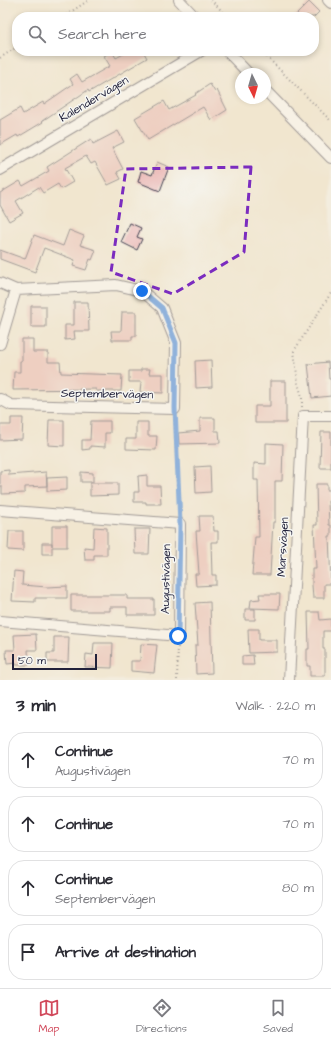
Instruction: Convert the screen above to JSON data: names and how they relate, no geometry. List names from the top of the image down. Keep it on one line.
{"streets":{"street":["Kalendervägen","Septembervägen","Marsvägen","Augustivägen"]},"scale_bar":"50 m","north":"bottom","page":{"search":"Search here","scale":"50 m","heading":["3 min","Walk · 220 m"],"list":[["Continue","Augustivägen","70 m"],["Continue","70 m"],["Continue","Septembervägen","80 m"],"Arrive at destination"],"nav":["Map","Directions","Saved"]}}
